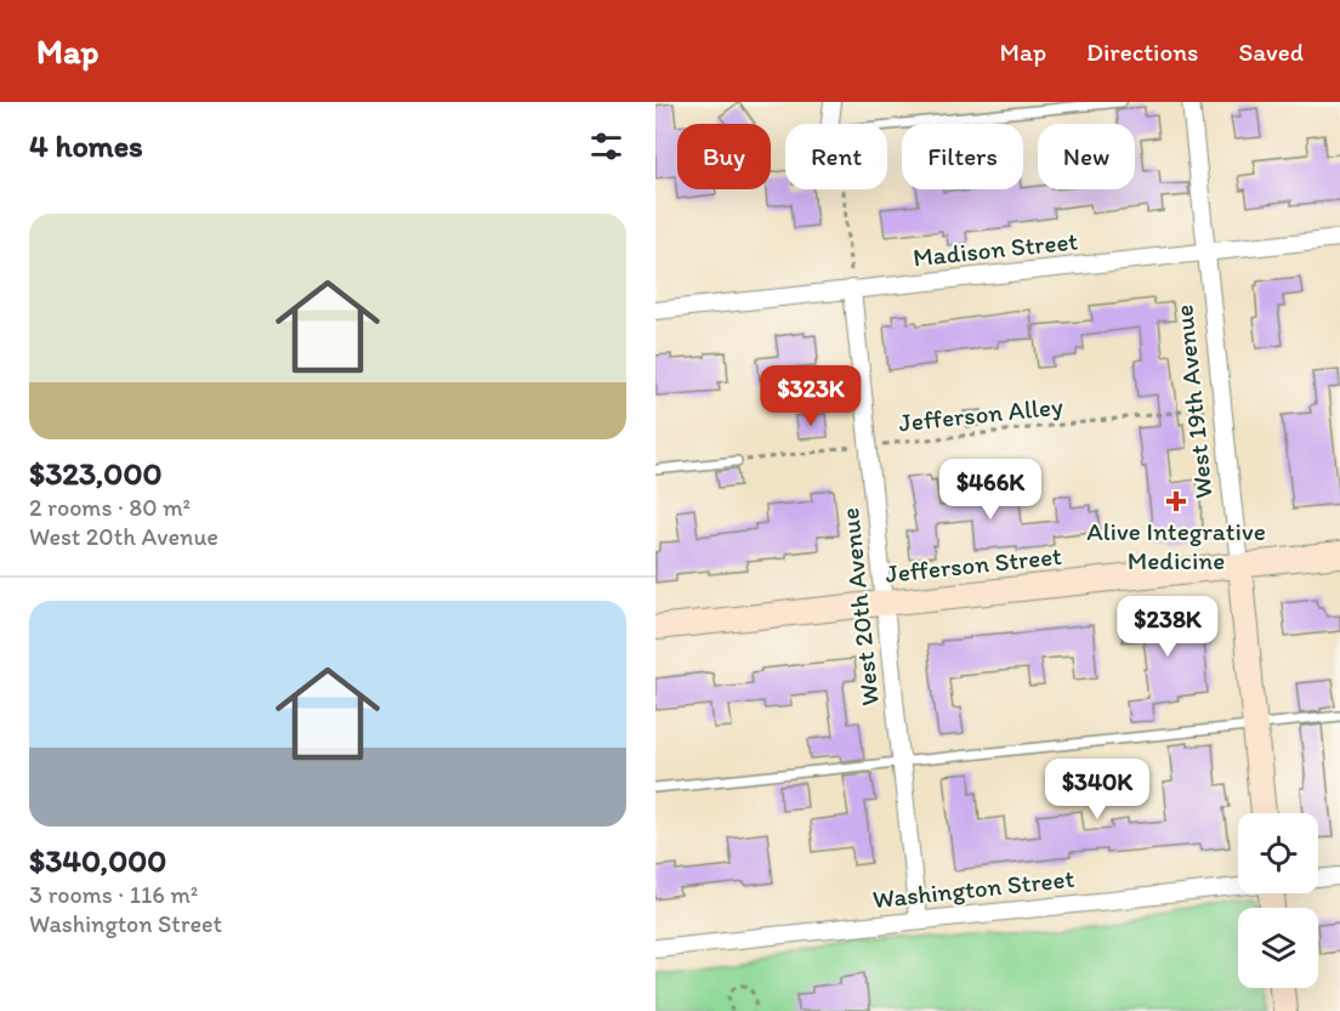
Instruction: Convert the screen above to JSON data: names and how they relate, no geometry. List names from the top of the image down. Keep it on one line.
{"streets":{"street":["Madison Street","West 19th Avenue","Jefferson Street","West 20th Avenue","Washington Street"],"path":["Jefferson Alley"]},"crossings":[["Madison Street","West 19th Avenue"],["Madison Street","West 20th Avenue"],["West 19th Avenue","Jefferson Alley"],["West 19th Avenue","Jefferson Street"],["Jefferson Alley","West 20th Avenue"],["Jefferson Street","West 20th Avenue"],["West 20th Avenue","Washington Street"]],"places":{"health":["Alive Integrative Medicine"]},"page":{"header":"Map","nav":["Map","Directions","Saved"],"heading":"4 homes","chip":["Buy","Rent","Filters","New"],"list":[{"name":"$323,000","note":"2 rooms · 80 m² · West 20th Avenue"},{"name":"$340,000","note":"3 rooms · 116 m² · Washington Street"}],"price":["$323K","$466K","$238K","$340K"]}}
